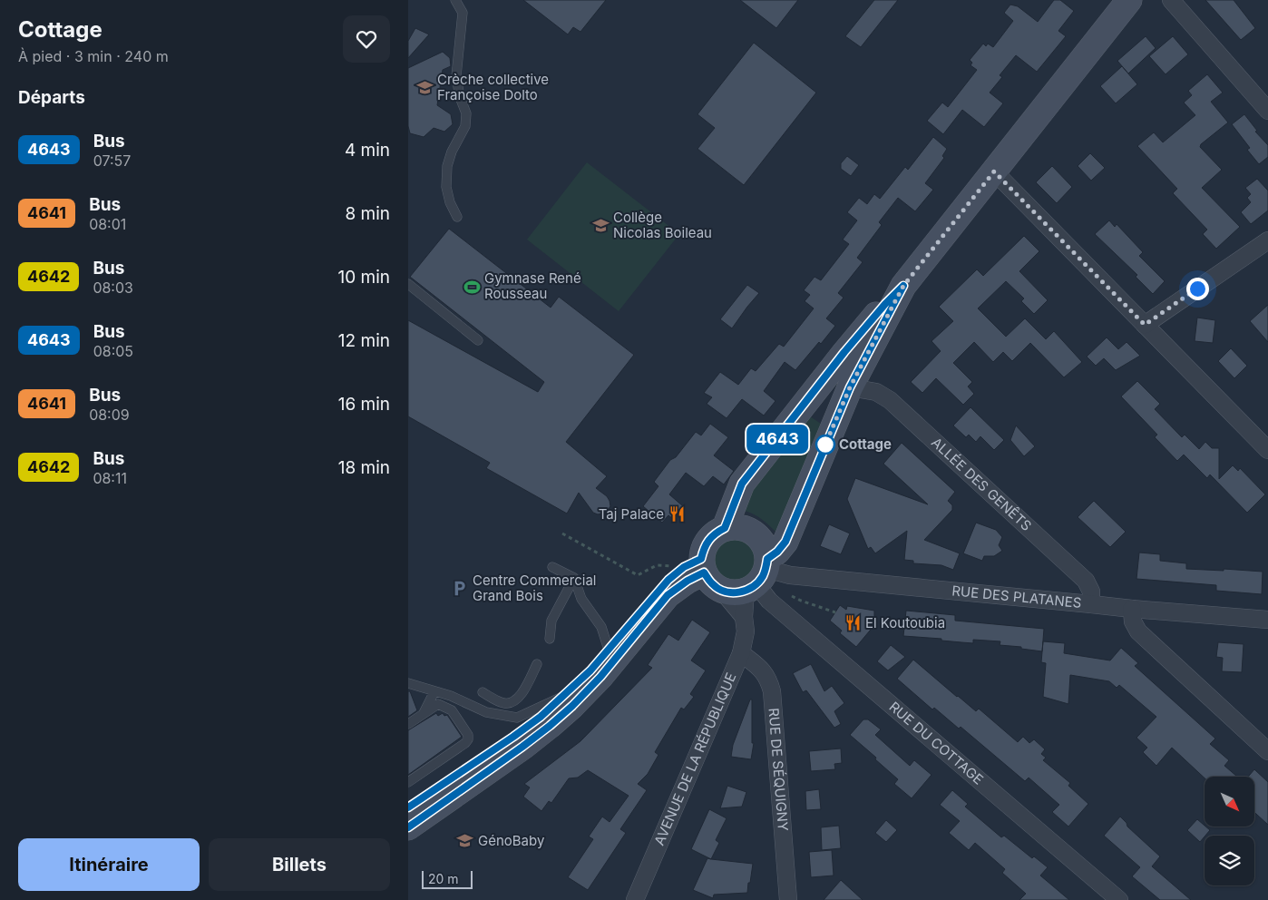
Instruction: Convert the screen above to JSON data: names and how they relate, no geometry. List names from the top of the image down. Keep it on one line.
{"streets":{"street":["ALLÉE DES GENÊTS","RUE DES PLATANES","RUE DU COTTAGE","AVENUE DE LA RÉPUBLIQUE","RUE DE SÉQUIGNY"]},"crossings":[["ALLÉE DES GENÊTS","RUE DES PLATANES"],["RUE DES PLATANES","RUE DU COTTAGE"],["RUE DES PLATANES","AVENUE DE LA RÉPUBLIQUE"],["RUE DU COTTAGE","AVENUE DE LA RÉPUBLIQUE"],["AVENUE DE LA RÉPUBLIQUE","RUE DE SÉQUIGNY"]],"places":{"school or university":["Crèche collective Françoise Dolto","Collège Nicolas Boileau","GénoBaby"],"sports":["Gymnase René Rousseau"],"other":["Cottage"],"restaurant":["Taj Palace","El Koutoubia"],"parking":["Centre Commercial Grand Bois"]},"lines":["bus line 4643"],"scale_bar":"20 m","north":"bottom right","page":{"heading":[["Cottage","À pied · 3 min · 240 m"],"Départs"],"on_map":"4643","list":[{"mark":"4643","name":"Bus","note":"07:57","value":"4 min"},{"mark":"4641","name":"Bus","note":"08:01","value":"8 min"},{"mark":"4642","name":"Bus","note":"08:03","value":"10 min"},{"mark":"4643","name":"Bus","note":"08:05","value":"12 min"},{"mark":"4641","name":"Bus","note":"08:09","value":"16 min"},{"mark":"4642","name":"Bus","note":"08:11","value":"18 min"}],"buttons":["Itinéraire","Billets"],"scale":"20 m"}}
